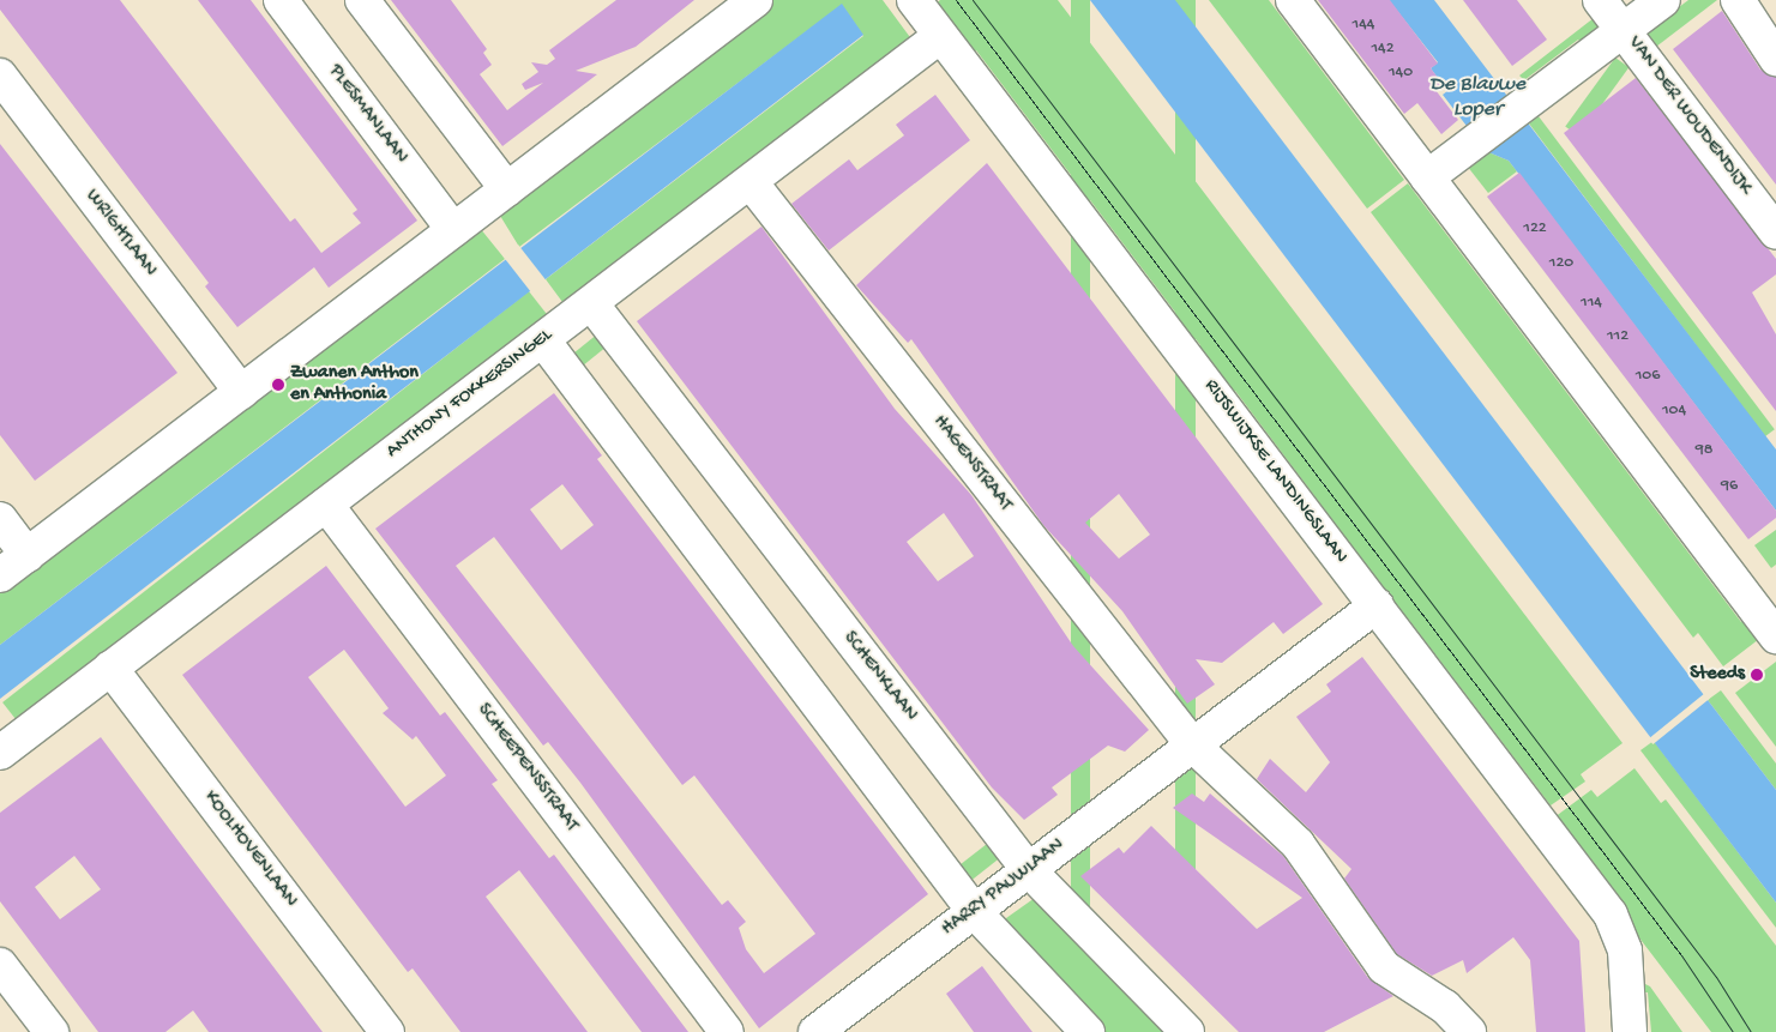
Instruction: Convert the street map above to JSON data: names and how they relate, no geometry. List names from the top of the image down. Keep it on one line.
{"streets":{"street":["PLESMANLAAN","VAN DER WOUDENDIJK","WRIGHTLAAN","ANTHONY FOKKERSINGEL","HAGENSTRAAT","RIJSWIJKSE LANDINGSLAAN","SCHENKLAAN","SCHEEPENSSTRAAT","KOOLHOVENLAAN","HARRY PAUWLAAN"]},"crossings":[["ANTHONY FOKKERSINGEL","HAGENSTRAAT"],["ANTHONY FOKKERSINGEL","RIJSWIJKSE LANDINGSLAAN"],["ANTHONY FOKKERSINGEL","SCHENKLAAN"],["ANTHONY FOKKERSINGEL","SCHEEPENSSTRAAT"],["ANTHONY FOKKERSINGEL","KOOLHOVENLAAN"],["HAGENSTRAAT","HARRY PAUWLAAN"],["RIJSWIJKSE LANDINGSLAAN","HARRY PAUWLAAN"],["SCHENKLAAN","HARRY PAUWLAAN"]],"water":["De Blauwe Loper"],"places":["Zwanen Anthon en Anthonia","Steeds"],"house_numbers":["144","142","140","122","120","114","112","106","104","98","96"]}
